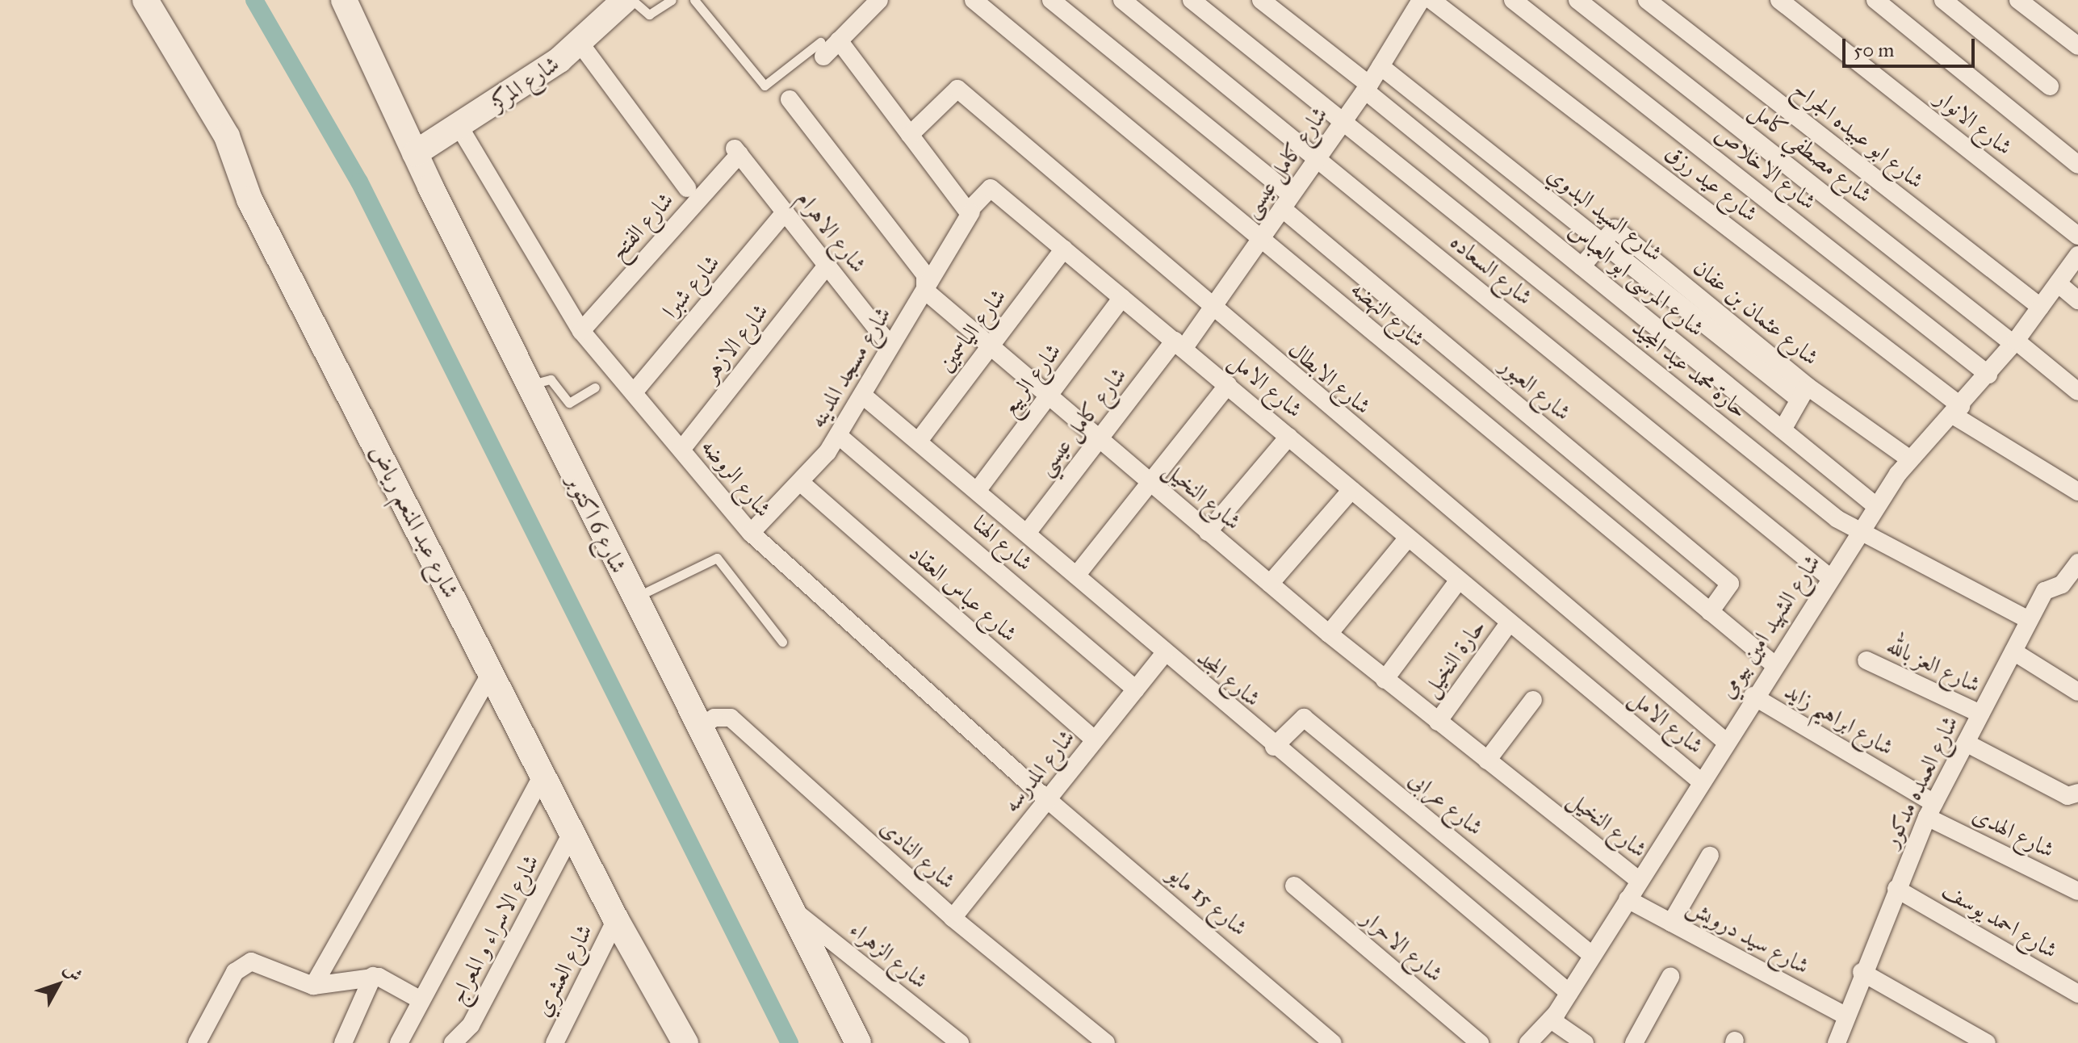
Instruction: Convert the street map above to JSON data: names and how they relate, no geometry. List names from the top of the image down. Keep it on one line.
{"streets":{"main road":["شارع المركز","شارع عبد المنعم رياض","شارع 6 اكتوبر"],"street":["شارع الانوار","شارع ابو عبيده الجراح","شارع مصطفي كامل","شارع كامل عيسى","شارع الاخلاص","شارع عيد رزق","شارع السيد البدوي","شارع الفتح","شارع الاهرام","شارع السعاده","شارع المرسى ابو العباس","شارع شبرا","شارع عثمان بن عفان","شارع النهضه","شارع الياسمين","شارع الازهر","شارع مسجد المدينه","حارة محمد عبد المجيد","شارع الابطال","شارع الربيع","شارع الامل","شارع العبور","شارع كامل عيسي","شارع الروضه","شارع النخيل","شارع الهنا","شارع عباس العقاد","شارع الشهيد امين بيومي","حارة النخيل","شارع العز بالله","شارع المجد","شارع ابراهيم زايد","شارع المدرسه","شارع العمده مدكور","شارع عرابى","شارع الهدى","شارع النادى","شارع 15 مايو","شارع احمد يوسف","شارع الاسراء و المعراج","شارع سيد درويش","شارع الاحرار","شارع الزهراء","شارع العشري"]},"crossings":[["شارع المركز","شارع الروضه"],["شارع المركز","شارع 6 اكتوبر"],["شارع ابو عبيده الجراح","شارع الشهيد امين بيومي"],["شارع مصطفي كامل","شارع الشهيد امين بيومي"],["شارع كامل عيسى","شارع السيد البدوي"],["شارع كامل عيسى","شارع السعاده"],["شارع كامل عيسى","شارع المرسى ابو العباس"],["شارع كامل عيسى","شارع النهضه"],["شارع كامل عيسى","حارة محمد عبد المجيد"],["شارع كامل عيسى","شارع الابطال"],["شارع كامل عيسى","شارع الامل"],["شارع كامل عيسى","شارع العبور"],["شارع كامل عيسى","شارع كامل عيسي"],["شارع الاخلاص","شارع الشهيد امين بيومي"],["شارع عيد رزق","شارع الشهيد امين بيومي"],["شارع السيد البدوي","شارع عثمان بن عفان"],["شارع الفتح","شارع الاهرام"],["شارع الفتح","شارع الروضه"],["شارع الاهرام","شارع شبرا"],["شارع الاهرام","شارع الازهر"],["شارع الاهرام","شارع مسجد المدينه"],["شارع السعاده","شارع الشهيد امين بيومي"],["شارع المرسى ابو العباس","شارع الشهيد امين بيومي"],["شارع شبرا","شارع الروضه"],["شارع عثمان بن عفان","شارع الشهيد امين بيومي"],["شارع النهضه","شارع العبور"],["شارع النهضه","شارع الشهيد امين بيومي"],["شارع الياسمين","شارع الامل"],["شارع الياسمين","شارع النخيل"],["شارع الياسمين","شارع المجد"],["شارع الازهر","شارع الروضه"],["شارع مسجد المدينه","شارع الامل"],["شارع مسجد المدينه","شارع الروضه"],["شارع مسجد المدينه","شارع النخيل"],["شارع مسجد المدينه","شارع الهنا"],["شارع مسجد المدينه","شارع عباس العقاد"],["شارع مسجد المدينه","شارع المجد"],["حارة محمد عبد المجيد","شارع الشهيد امين بيومي"],["حارة محمد عبد المجيد","شارع العمده مدكور"],["شارع الابطال","شارع الشهيد امين بيومي"],["شارع الربيع","شارع الامل"],["شارع الربيع","شارع النخيل"],["شارع الربيع","شارع المجد"],["شارع الامل","شارع كامل عيسي"],["شارع الامل","شارع الشهيد امين بيومي"],["شارع الامل","حارة النخيل"],["شارع كامل عيسي","شارع النخيل"],["شارع كامل عيسي","شارع المجد"],["شارع الروضه","شارع المدرسه"],["شارع الروضه","شارع 15 مايو"],["شارع النخيل","شارع الشهيد امين بيومي"],["شارع النخيل","حارة النخيل"],["شارع عبد المنعم رياض","شارع الاسراء و المعراج"],["شارع عبد المنعم رياض","شارع العشري"],["شارع 6 اكتوبر","شارع النادى"],["شارع 6 اكتوبر","شارع الزهراء"],["شارع الهنا","شارع المدرسه"],["شارع عباس العقاد","شارع المدرسه"],["شارع الشهيد امين بيومي","شارع المجد"],["شارع الشهيد امين بيومي","شارع ابراهيم زايد"],["شارع الشهيد امين بيومي","شارع عرابى"],["شارع الشهيد امين بيومي","شارع سيد درويش"],["شارع العز بالله","شارع العمده مدكور"],["شارع المجد","شارع المدرسه"],["شارع المجد","شارع عرابى"],["شارع ابراهيم زايد","شارع العمده مدكور"],["شارع ابراهيم زايد","شارع الهدى"],["شارع المدرسه","شارع النادى"],["شارع المدرسه","شارع 15 مايو"],["شارع العمده مدكور","شارع الهدى"],["شارع العمده مدكور","شارع احمد يوسف"],["شارع العمده مدكور","شارع سيد درويش"]],"scale_bar":"50 m","north":"top right"}
